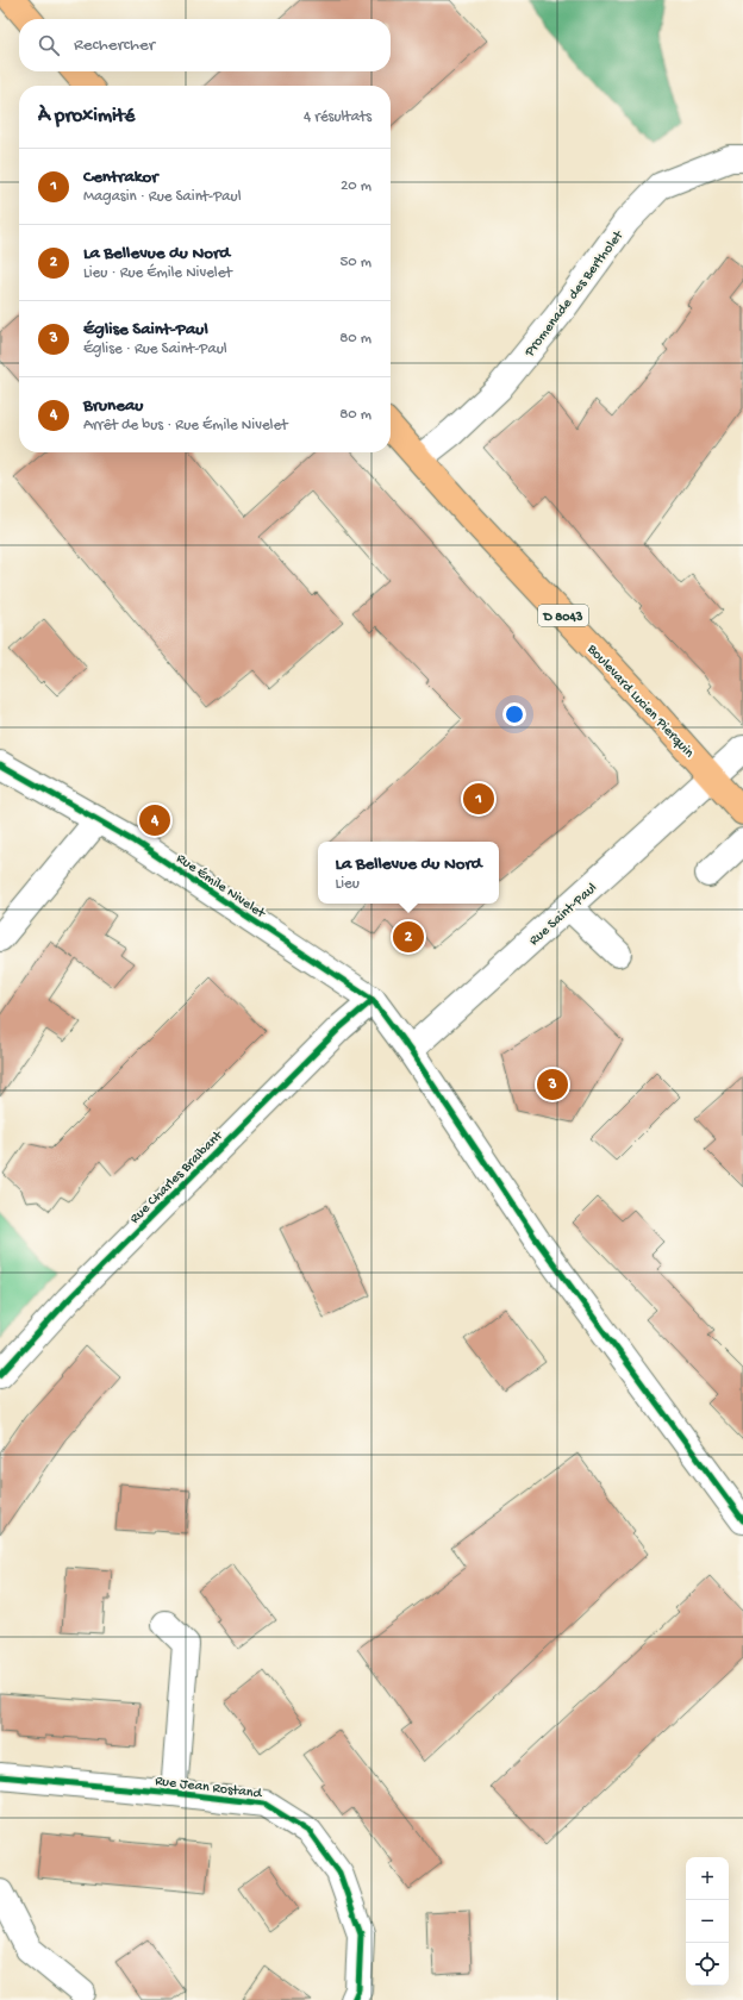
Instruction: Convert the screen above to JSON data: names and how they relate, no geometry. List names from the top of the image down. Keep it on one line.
{"streets":{"main road":["D 8043","Boulevard Lucien Pierquin"],"street":["Promenade des Bertholet","Rue Émile Nivelet","Rue Saint-Paul","Rue Charles Braibant","Rue Jean Rostand"]},"crossings":[["Promenade des Bertholet","Boulevard Lucien Pierquin"],["Boulevard Lucien Pierquin","Rue Saint-Paul"],["Rue Émile Nivelet","Rue Saint-Paul"],["Rue Émile Nivelet","Rue Charles Braibant"]],"page":{"search":"Rechercher","heading":["À proximité","4 résultats"],"list":[{"mark":"1","name":"Centrakor","note":"Magasin · Rue Saint-Paul","value":"20 m"},{"mark":"2","name":"La Bellevue du Nord","note":"Lieu · Rue Émile Nivelet","value":"50 m"},{"mark":"3","name":"Église Saint-Paul","note":"Église · Rue Saint-Paul","value":"80 m"},{"mark":"4","name":"Bruneau","note":"Arrêt de bus · Rue Émile Nivelet","value":"80 m"}],"pins":["1","4","2","3"],"popup":["La Bellevue du Nord","Lieu"],"map_buttons":["+","−"]}}
